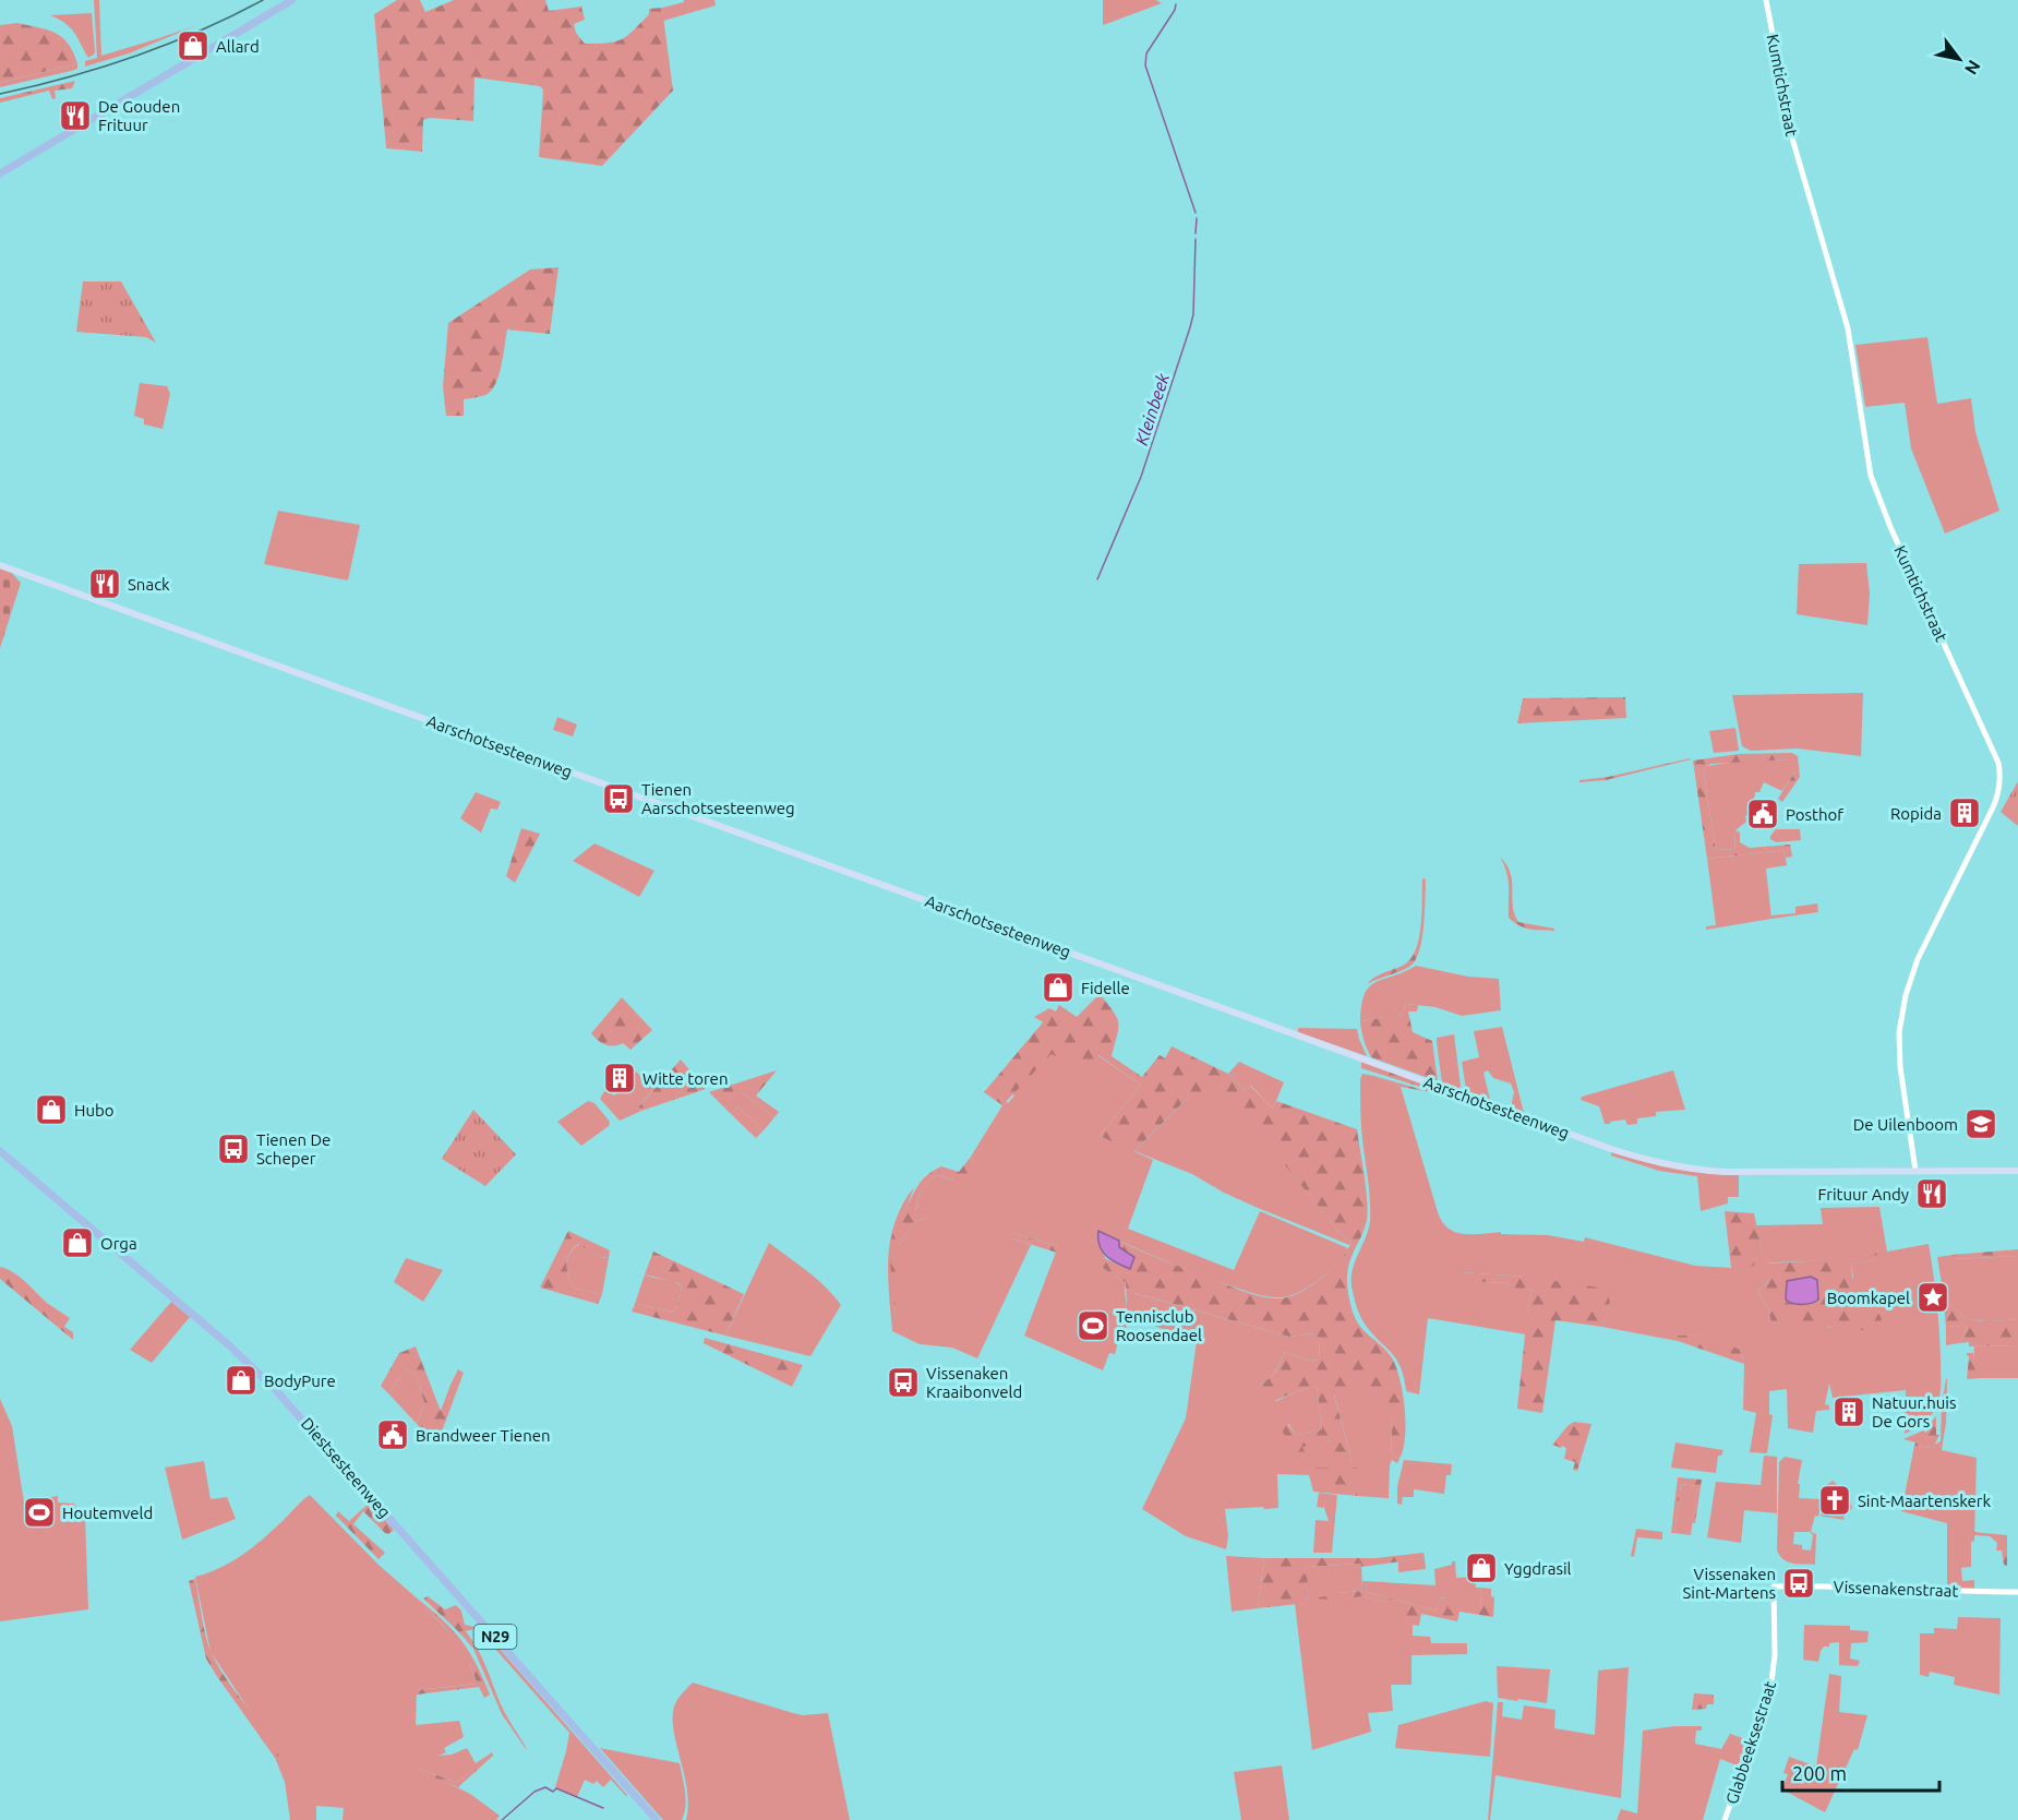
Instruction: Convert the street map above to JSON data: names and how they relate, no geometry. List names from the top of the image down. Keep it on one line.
{"streets":{"main road":["Aarschotsesteenweg","Diestsesteenweg","N29"],"street":["Kumtichstraat","Vissenakenstraat","Glabbeeksestraat"]},"crossings":[["Kumtichstraat","Aarschotsesteenweg"],["Vissenakenstraat","Glabbeeksestraat"]],"water":["Kleinbeek"],"places":{"shop":["Allard","Fidelle","Hubo","Orga","BodyPure","Yggdrasil"],"restaurant":["De Gouden Frituur","Snack","Frituur Andy"],"bus stop":["Tienen Aarschotsesteenweg","Tienen De Scheper","Vissenaken Kraaibonveld","Vissenaken Sint-Martens"],"building":["Ropida","Witte toren","Natuur.huis De Gors"],"public building":["Posthof","Brandweer Tienen"],"school or university":["De Uilenboom"],"place":["Boomkapel"],"sports":["Tennisclub Roosendael","Houtemveld"],"church":["Sint-Maartenskerk"]},"scale_bar":"200 m","north":"bottom right"}
